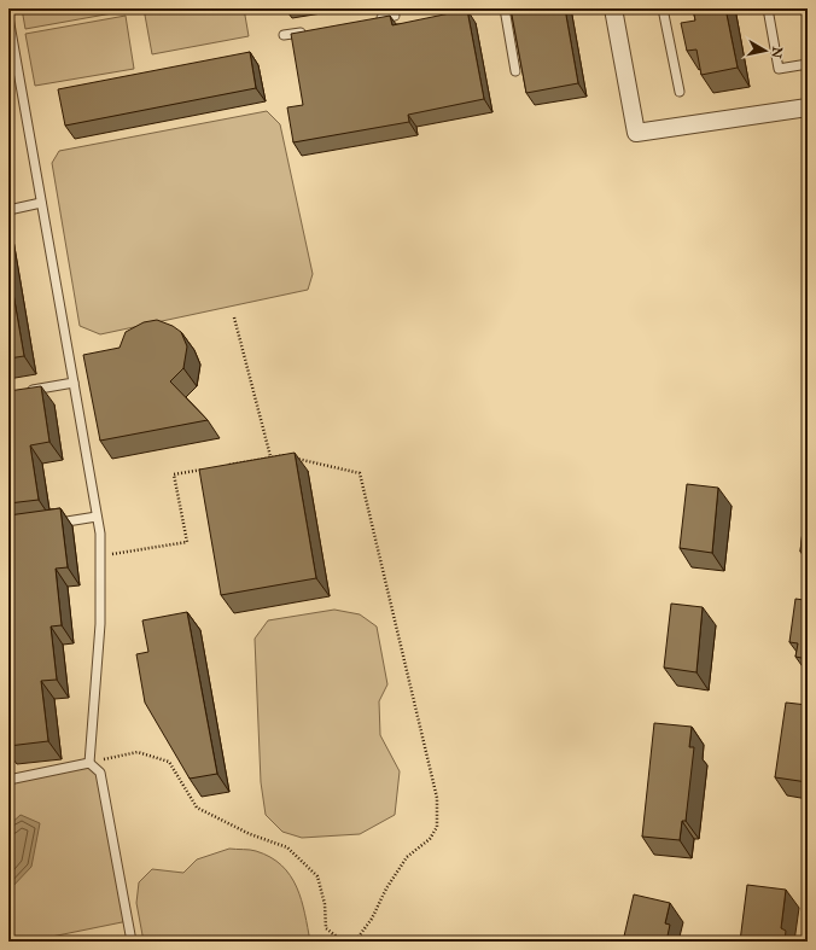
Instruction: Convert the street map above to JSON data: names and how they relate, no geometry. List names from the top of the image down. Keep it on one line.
{"north":"right"}
